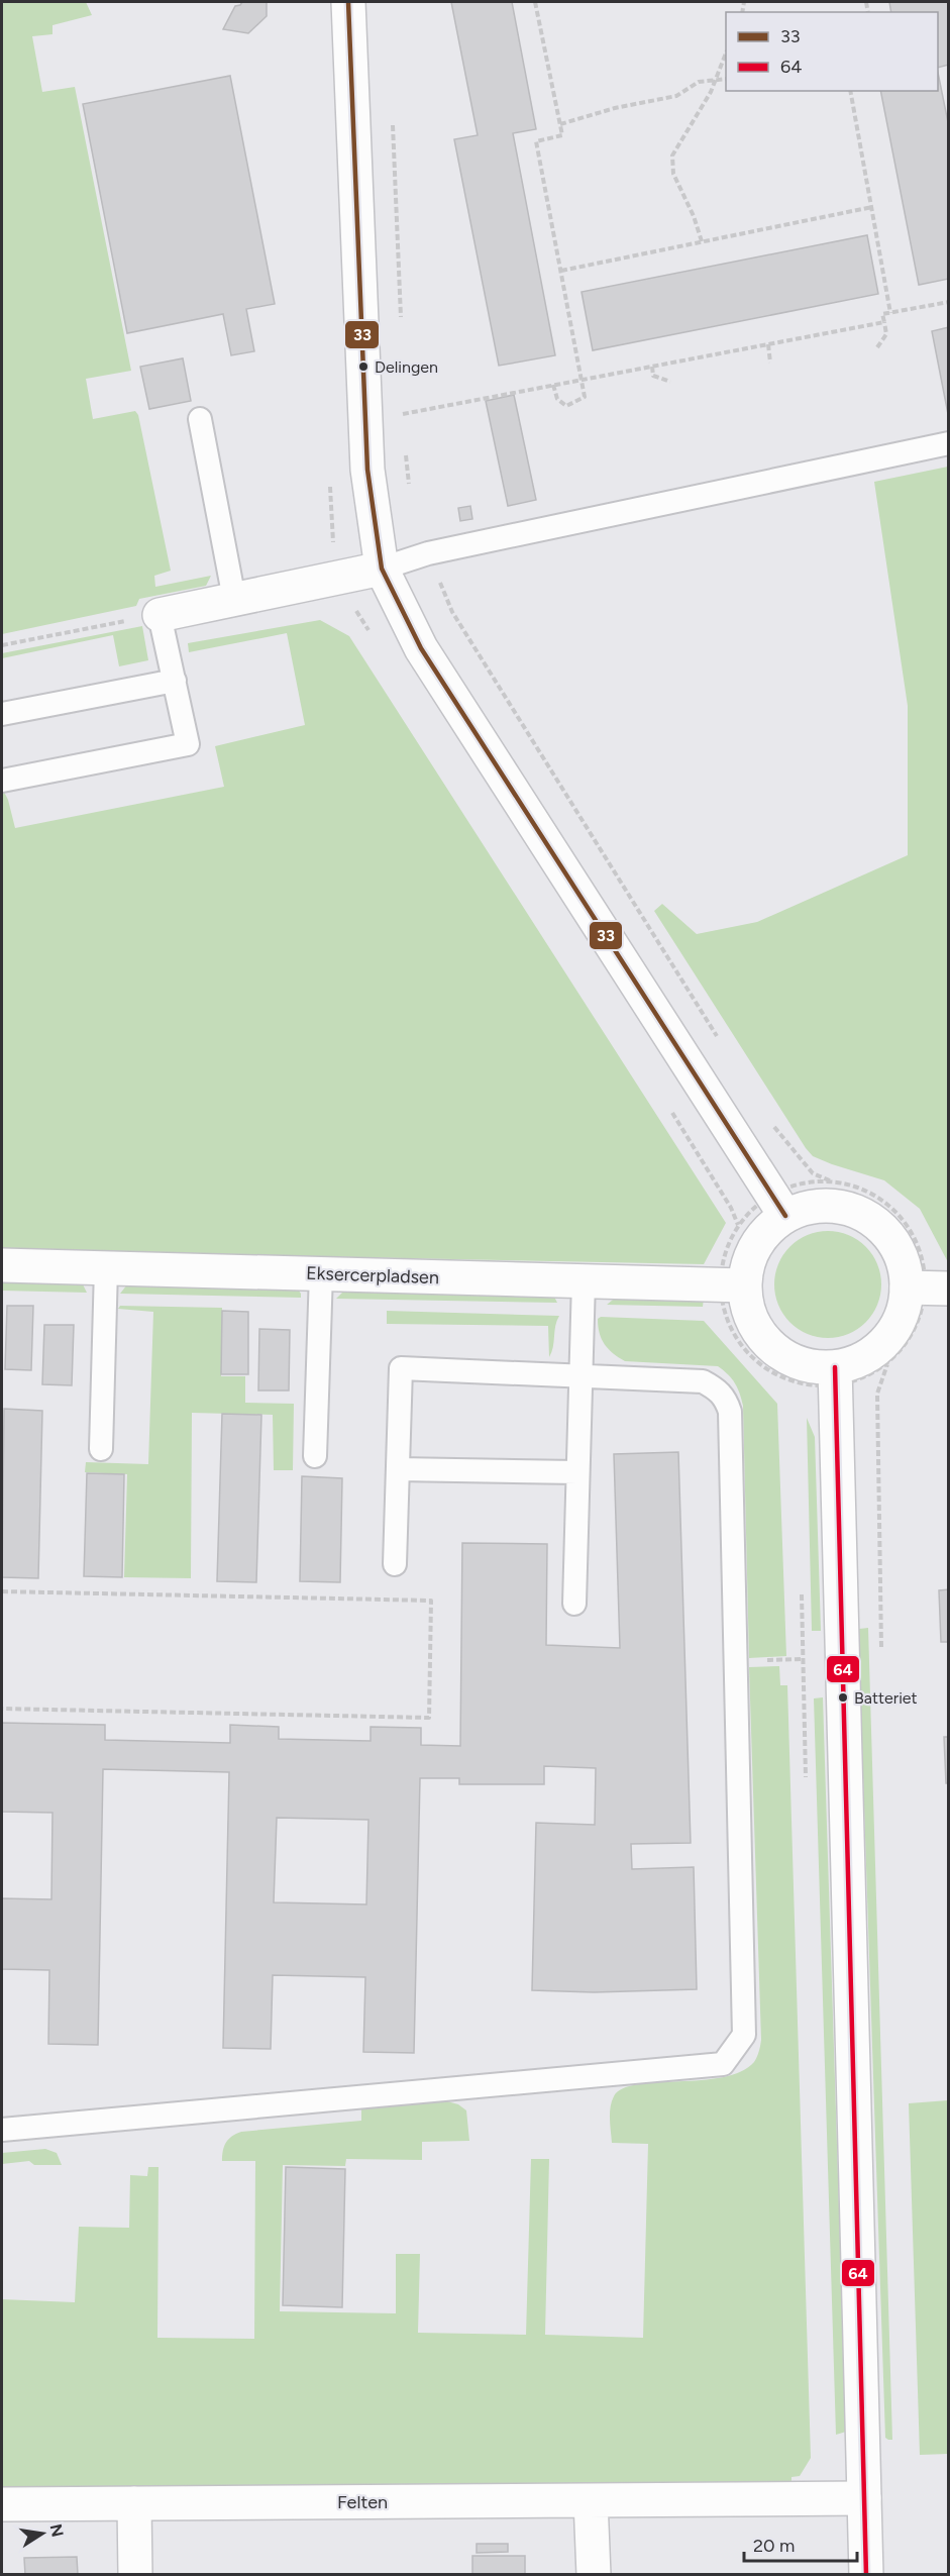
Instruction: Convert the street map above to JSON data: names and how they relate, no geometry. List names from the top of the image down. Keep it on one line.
{"streets":{"street":["Eksercerpladsen","Felten"]},"places":["Delingen","Batteriet"],"lines":["transit line 33","transit line 64"],"legend":["33","64"],"scale_bar":"20 m","north":"right"}
